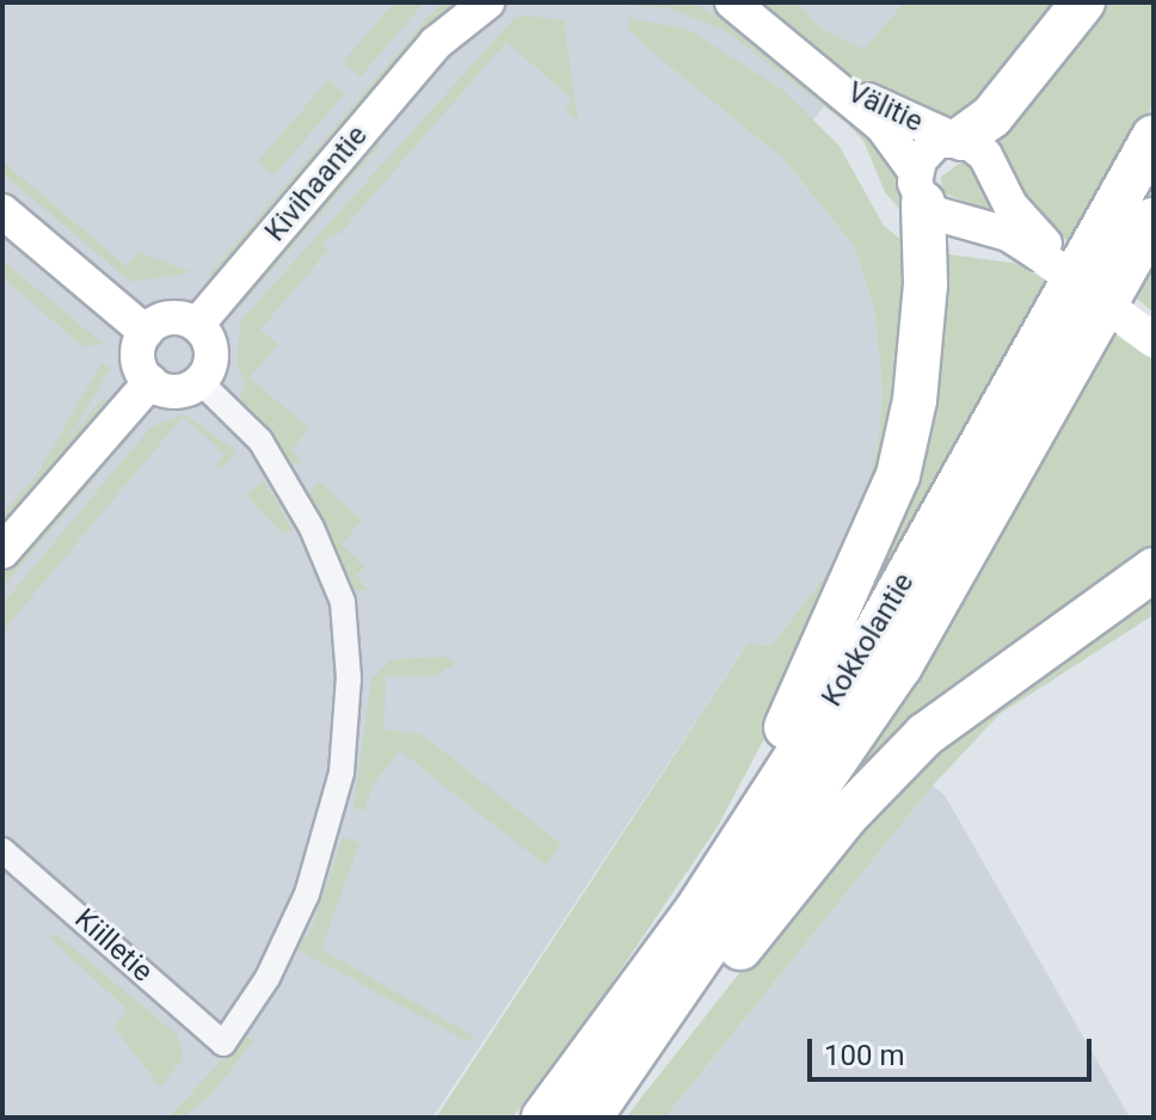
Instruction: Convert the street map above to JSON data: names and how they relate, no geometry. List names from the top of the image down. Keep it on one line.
{"streets":{"highway":["Kokkolantie"],"main road":["Välitie","Kivihaantie"],"street":["Kiilletie"]},"crossings":[["Kivihaantie","Kiilletie"]],"scale_bar":"100 m"}
